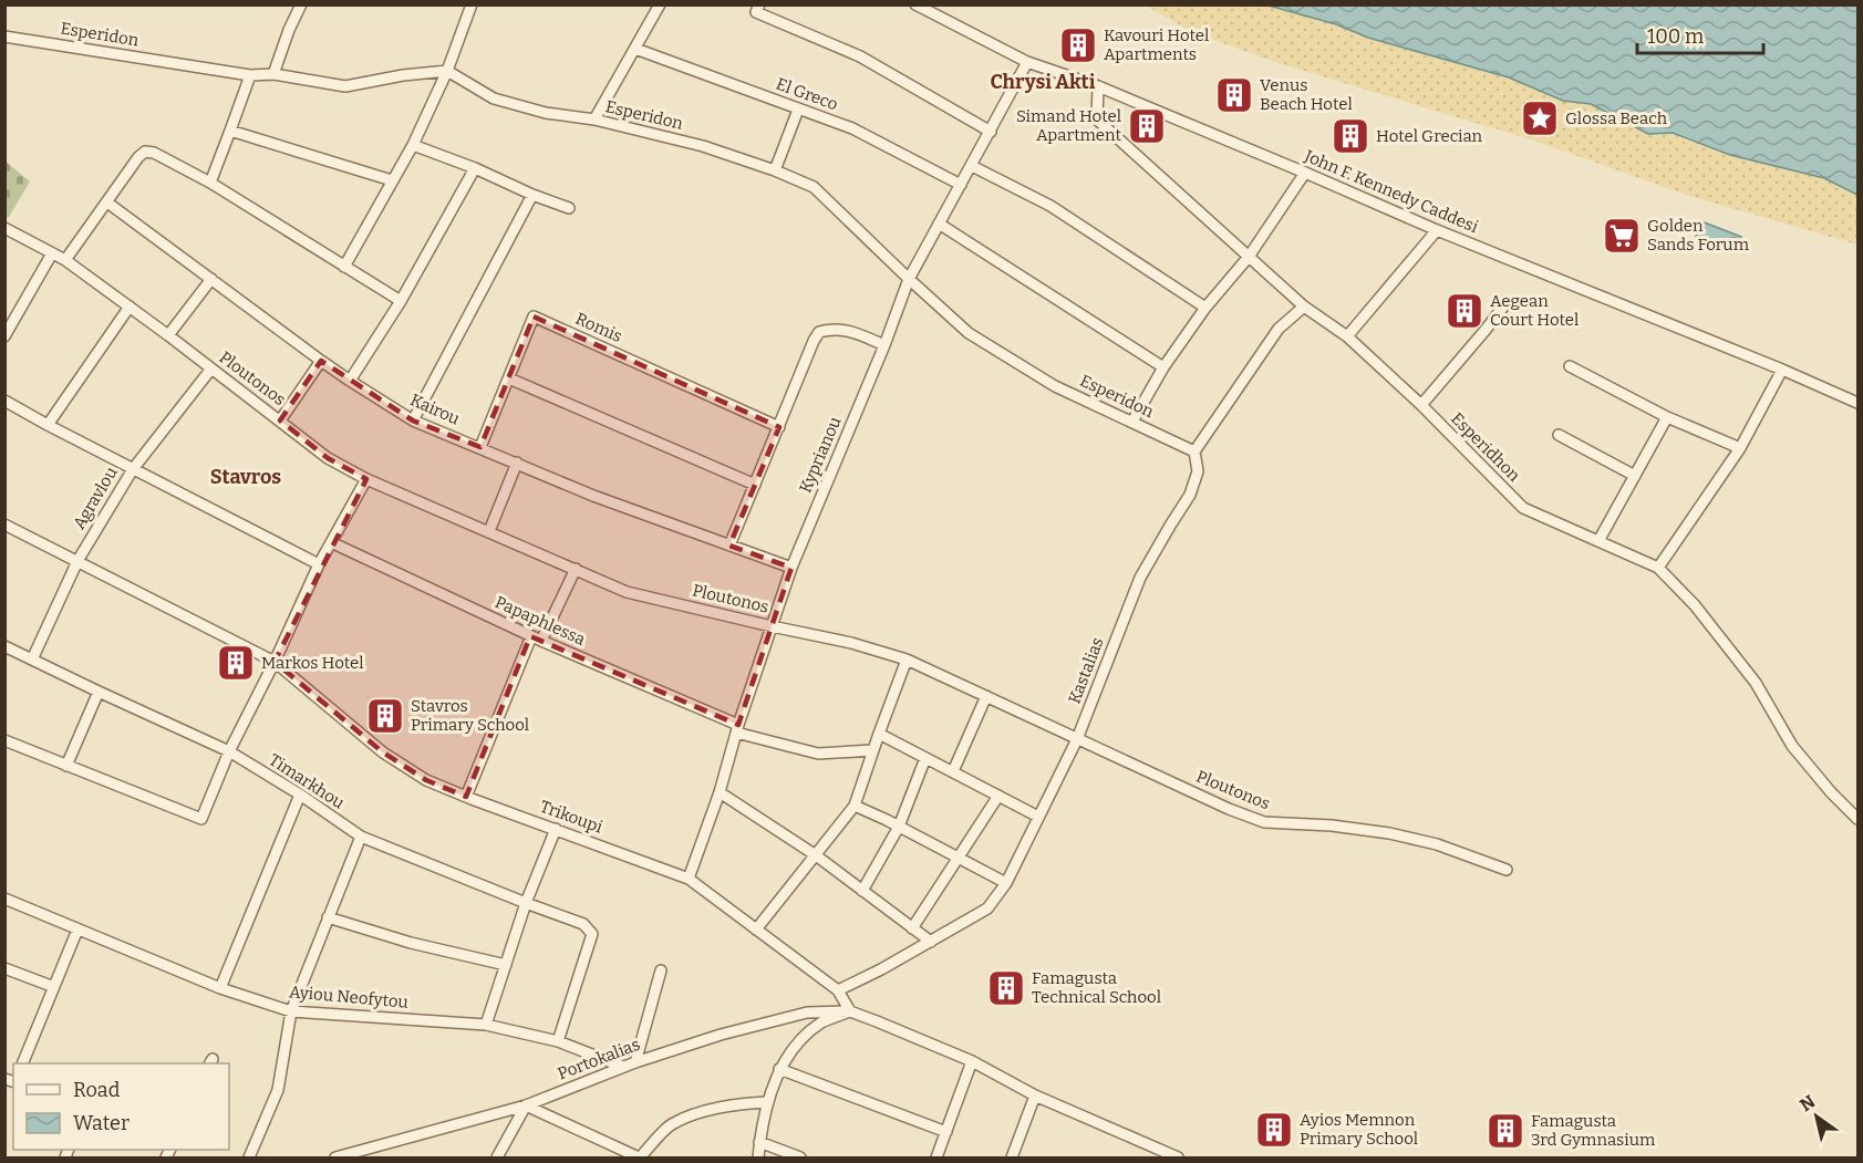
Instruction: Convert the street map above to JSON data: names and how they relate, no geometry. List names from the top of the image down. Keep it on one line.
{"streets":{"street":["Esperidon","El Greco","John F. Kennedy Caddesi","Romis","Ploutonos","Kairou","Esperidhon","Kyprianou","Agravlou","Papaphlessa","Kastalias","Timarkhou","Trikoupi","Ayiou Neofytou","Portokalias"]},"crossings":[["Esperidon","Kyprianou"],["Esperidon","Kastalias"],["El Greco","Kyprianou"],["John F. Kennedy Caddesi","Esperidhon"],["John F. Kennedy Caddesi","Kyprianou"],["Romis","Kairou"],["Ploutonos","Kyprianou"],["Ploutonos","Agravlou"],["Ploutonos","Kastalias"],["Kairou","Kyprianou"],["Kyprianou","Papaphlessa"],["Kyprianou","Trikoupi"],["Agravlou","Timarkhou"],["Agravlou","Trikoupi"],["Kastalias","Trikoupi"],["Timarkhou","Ayiou Neofytou"],["Trikoupi","Portokalias"],["Ayiou Neofytou","Portokalias"]],"districts":["Chrysi Akti","Stavros"],"places":{"building":["Kavouri Hotel Apartments","Venus Beach Hotel","Simand Hotel Apartment","Hotel Grecian","Aegean Court Hotel","Markos Hotel","Stavros Primary School","Famagusta Technical School","Ayios Memnon Primary School","Famagusta 3rd Gymnasium"],"place":["Glossa Beach"],"supermarket":["Golden Sands Forum"]},"legend":["Road","Water"],"scale_bar":"100 m","north":"top left"}
